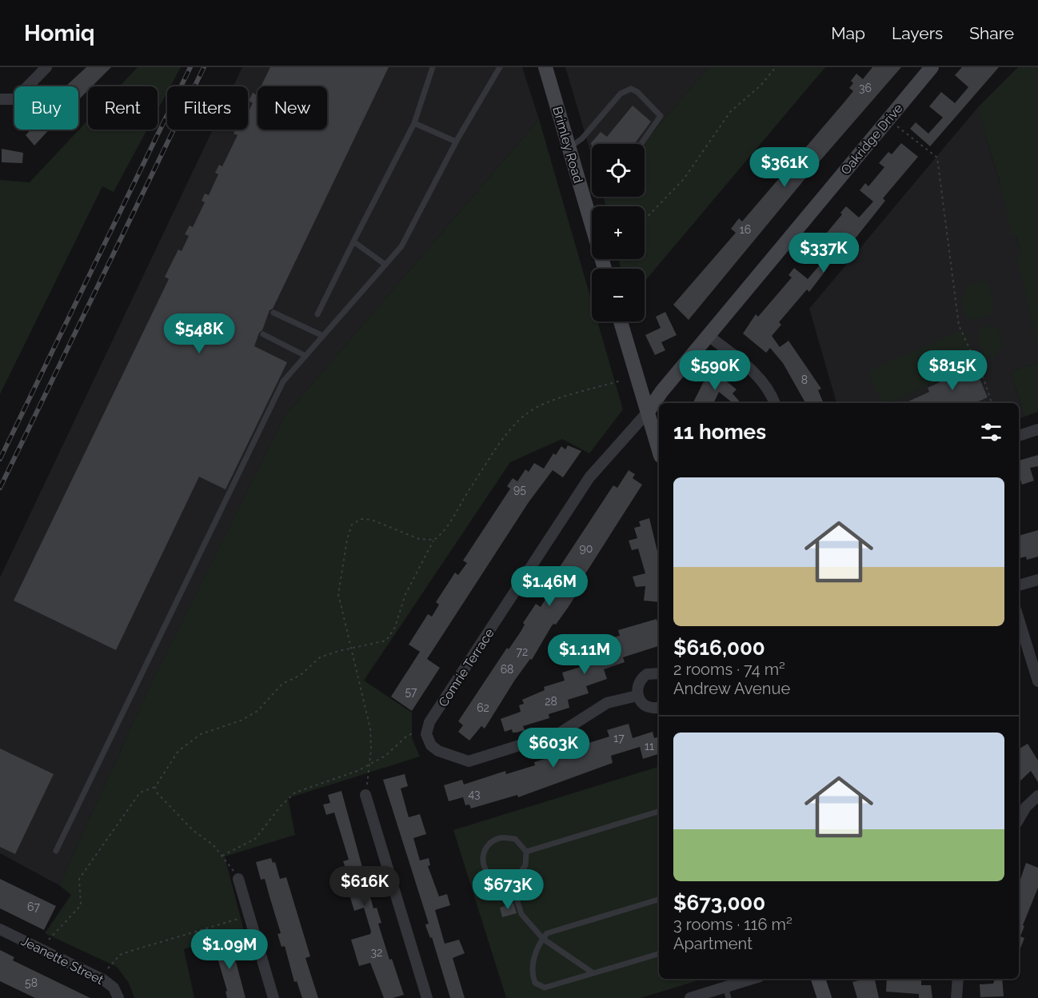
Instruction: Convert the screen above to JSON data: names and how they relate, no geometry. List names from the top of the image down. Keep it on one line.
{"streets":{"street":["Oakridge Drive","Brimley Road","Comrie Terrace","Jeanette Street"]},"crossings":[["Oakridge Drive","Comrie Terrace"]],"house_numbers":["36","16","8","95","90","72","68","57","28","62","17","11","43","67","32","58"],"page":{"header":"Homiq","nav":["Map","Layers","Share"],"chip":["Buy","Rent","Filters","New"],"map_buttons":["+","−"],"price":["$361K","$337K","$548K","$590K","$815K","$1.46M","$1.11M","$603K","$616K","$673K","$1.09M"],"heading":"11 homes","list":[{"name":"$616,000","note":"2 rooms · 74 m² · Andrew Avenue"},{"name":"$673,000","note":"3 rooms · 116 m² · Apartment"}]}}
